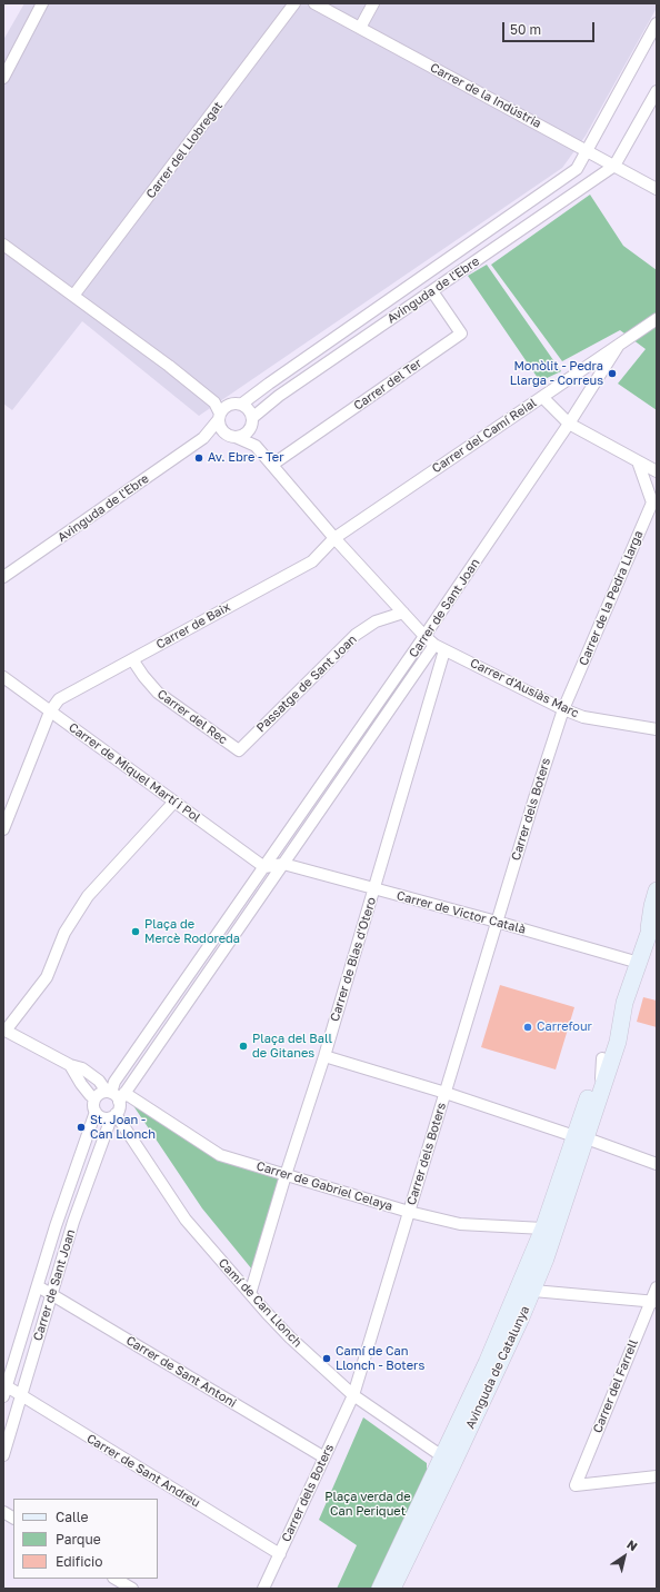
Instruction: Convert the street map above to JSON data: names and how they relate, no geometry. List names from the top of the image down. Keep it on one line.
{"streets":{"street":["Carrer de la Indústria","Carrer del Llobregat","Avinguda de l'Ebre","Carrer del Ter","Carrer del Camí Reial","Carrer de la Pedra Llarga","Carrer de Sant Joan","Carrer de Baix","Passatge de Sant Joan","Carrer d'Ausiàs Marc","Carrer del Rec","Carrer de Miquel Martí i Pol","Carrer dels Boters","Carrer de Victor Català","Carrer de Blas d'Otero","Carrer de Gabriel Celaya","Camí de Can Llonch","Avinguda de Catalunya","Carrer de Sant Antoni","Carrer del Farrell","Carrer de Sant Andreu"]},"crossings":[["Carrer de la Indústria","Avinguda de l'Ebre"],["Avinguda de l'Ebre","Carrer del Ter"],["Carrer del Camí Reial","Carrer de Sant Joan"],["Carrer del Camí Reial","Carrer de Baix"],["Carrer del Camí Reial","Carrer d'Ausiàs Marc"],["Carrer de la Pedra Llarga","Carrer d'Ausiàs Marc"],["Carrer de la Pedra Llarga","Carrer dels Boters"],["Carrer de Sant Joan","Carrer d'Ausiàs Marc"],["Carrer de Sant Joan","Carrer de Miquel Martí i Pol"],["Carrer de Sant Joan","Carrer de Victor Català"],["Carrer de Sant Joan","Carrer de Blas d'Otero"],["Carrer de Sant Joan","Carrer de Gabriel Celaya"],["Carrer de Sant Joan","Camí de Can Llonch"],["Carrer de Sant Joan","Carrer de Sant Antoni"],["Carrer de Sant Joan","Carrer de Sant Andreu"],["Carrer de Baix","Carrer d'Ausiàs Marc"],["Carrer de Baix","Carrer del Rec"],["Carrer de Baix","Carrer de Miquel Martí i Pol"],["Passatge de Sant Joan","Carrer d'Ausiàs Marc"],["Passatge de Sant Joan","Carrer del Rec"],["Carrer d'Ausiàs Marc","Carrer dels Boters"],["Carrer d'Ausiàs Marc","Carrer de Blas d'Otero"],["Carrer dels Boters","Carrer de Victor Català"],["Carrer dels Boters","Carrer de Gabriel Celaya"],["Carrer dels Boters","Camí de Can Llonch"],["Carrer dels Boters","Carrer de Sant Antoni"],["Carrer dels Boters","Carrer de Sant Andreu"],["Carrer de Victor Català","Carrer de Blas d'Otero"],["Carrer de Victor Català","Avinguda de Catalunya"],["Carrer de Blas d'Otero","Carrer de Gabriel Celaya"],["Carrer de Blas d'Otero","Camí de Can Llonch"],["Carrer de Gabriel Celaya","Camí de Can Llonch"],["Carrer de Gabriel Celaya","Avinguda de Catalunya"],["Camí de Can Llonch","Avinguda de Catalunya"]],"parks":["Plaça verda de Can Periquet"],"places":["Monòlit - Pedra Llarga - Correus","Av. Ebre - Ter","Plaça de Mercè Rodoreda","Carrefour","Plaça del Ball de Gitanes","St. Joan - Can Llonch","Camí de Can Llonch - Boters"],"legend":["Calle","Parque","Edificio"],"scale_bar":"50 m","north":"top right"}
